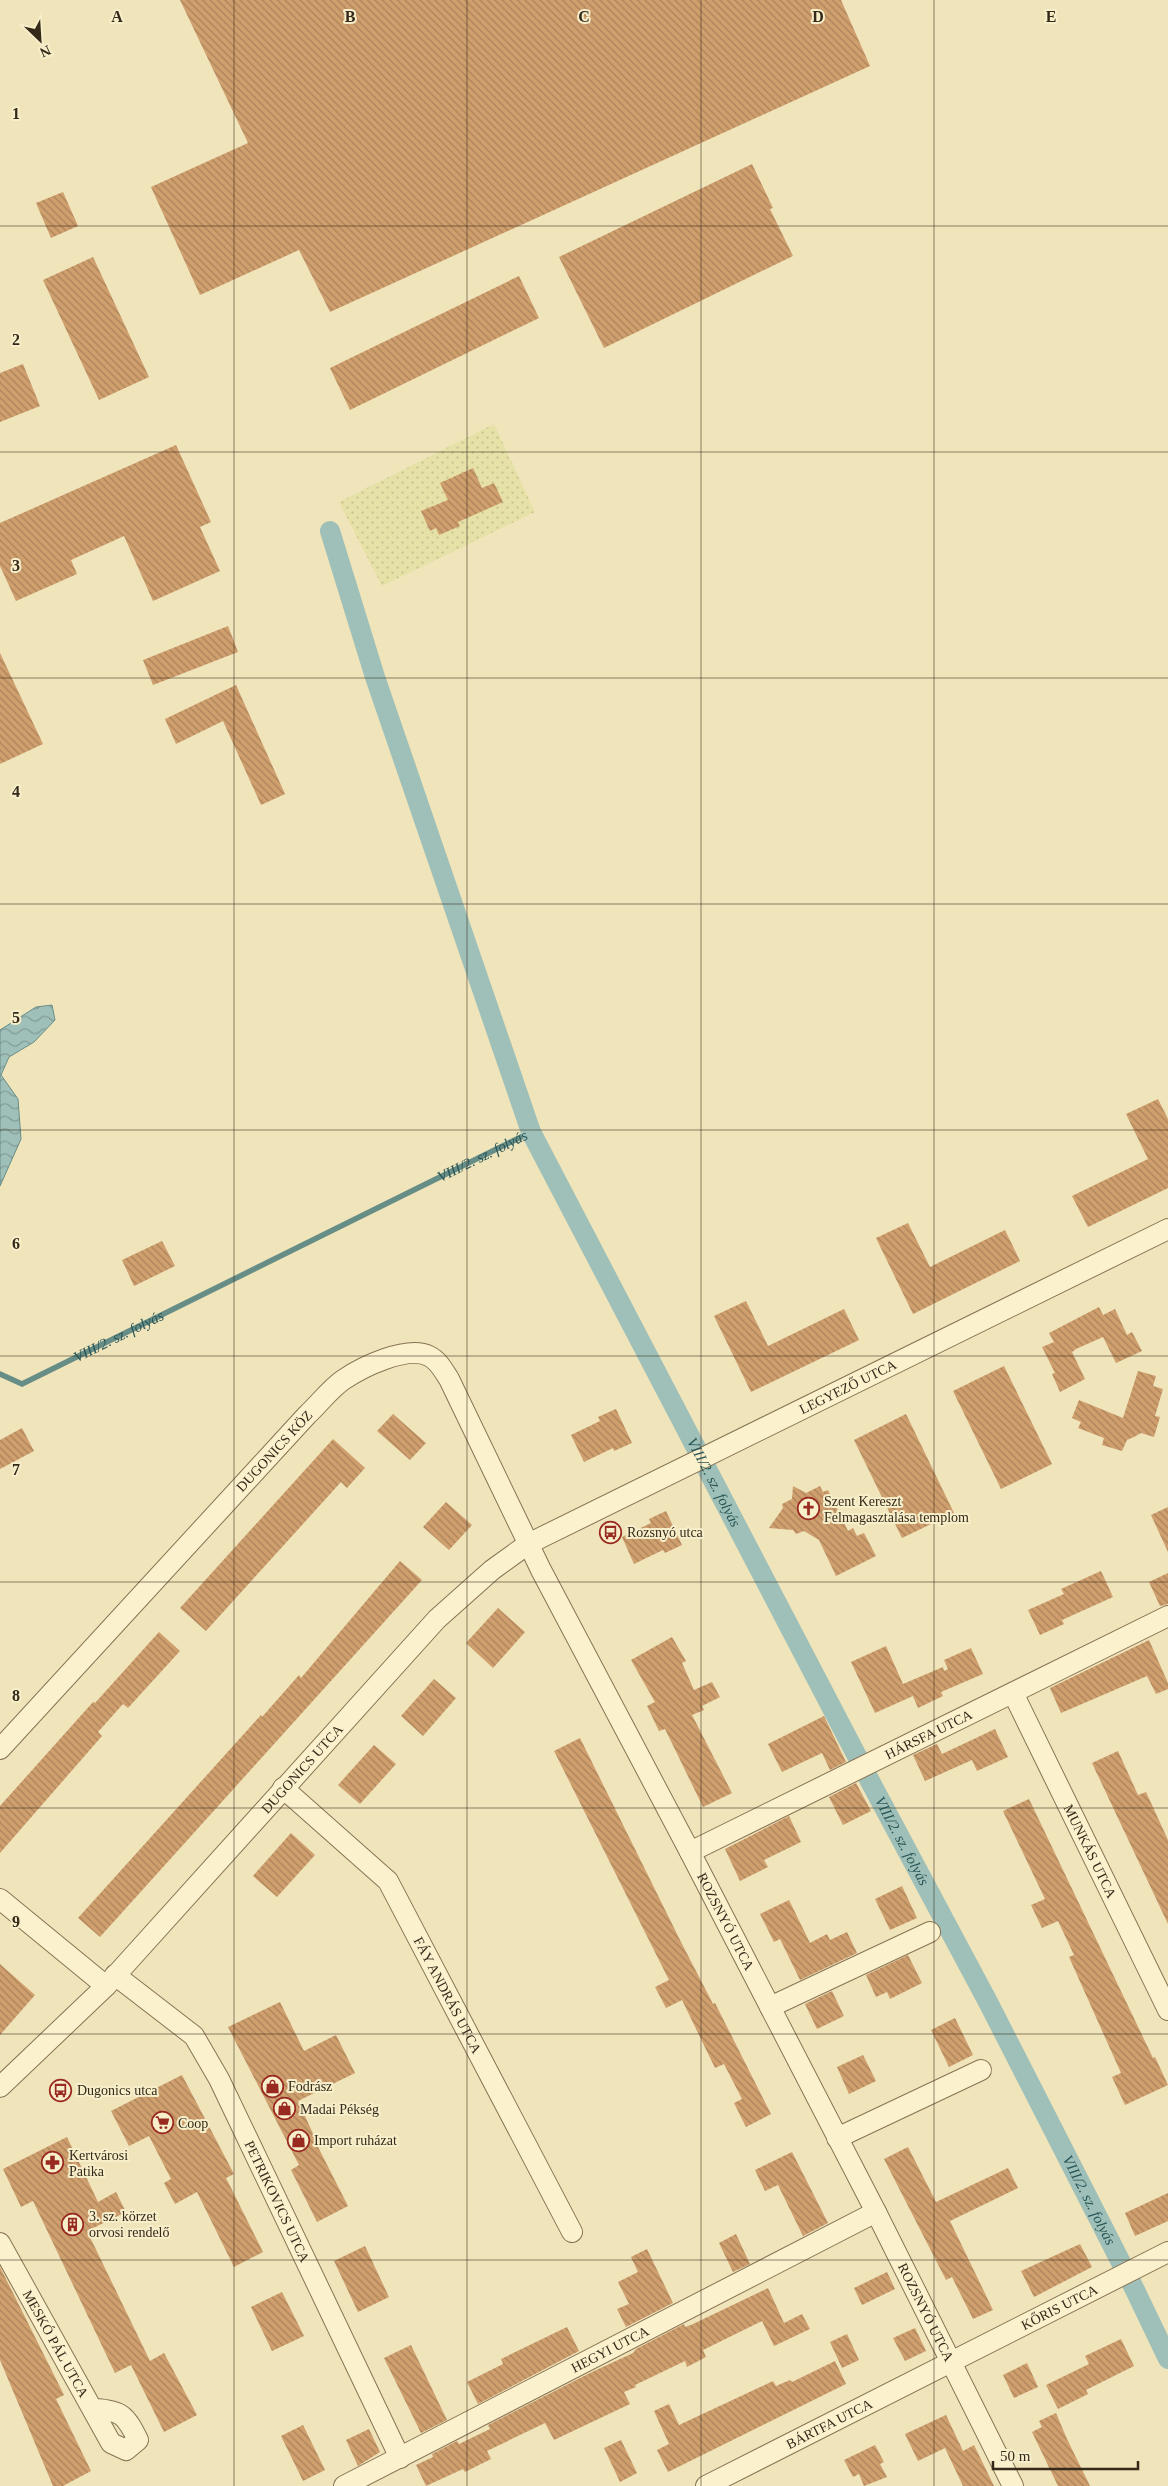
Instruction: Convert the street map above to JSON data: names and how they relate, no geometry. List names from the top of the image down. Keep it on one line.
{"streets":{"street":["LEGYEZŐ UTCA","DUGONICS KÖZ","HÁRSFA UTCA","DUGONICS UTCA","MUNKÁS UTCA","ROZSNYÓ UTCA","FÁY ANDRÁS UTCA","PETRIKOVICS UTCA","KŐRIS UTCA","MESKÓ PÁL UTCA","HEGYI UTCA","BÁRTFA UTCA"]},"crossings":[["LEGYEZŐ UTCA","DUGONICS KÖZ"],["LEGYEZŐ UTCA","DUGONICS UTCA"],["LEGYEZŐ UTCA","ROZSNYÓ UTCA"],["DUGONICS KÖZ","DUGONICS UTCA"],["DUGONICS KÖZ","ROZSNYÓ UTCA"],["HÁRSFA UTCA","MUNKÁS UTCA"],["HÁRSFA UTCA","ROZSNYÓ UTCA"],["DUGONICS UTCA","ROZSNYÓ UTCA"],["DUGONICS UTCA","FÁY ANDRÁS UTCA"],["DUGONICS UTCA","PETRIKOVICS UTCA"],["ROZSNYÓ UTCA","KŐRIS UTCA"],["ROZSNYÓ UTCA","HEGYI UTCA"],["ROZSNYÓ UTCA","BÁRTFA UTCA"],["PETRIKOVICS UTCA","HEGYI UTCA"],["KŐRIS UTCA","BÁRTFA UTCA"]],"water":["VIII/2. sz. folyás"],"places":{"church":["Szent Kereszt Felmagasztalása templom"],"bus stop":["Rozsnyó utca","Dugonics utca"],"shop":["Fodrász","Madai Pékség","Import ruházat"],"supermarket":["Coop"],"pharmacy":["Kertvárosi Patika"],"building":["3. sz. körzet orvosi rendelő"]},"scale_bar":"50 m","north":"bottom right","grid":{"columns":["A","B","C","D","E"],"rows":["1","2","3","4","5","6","7","8","9"]}}
